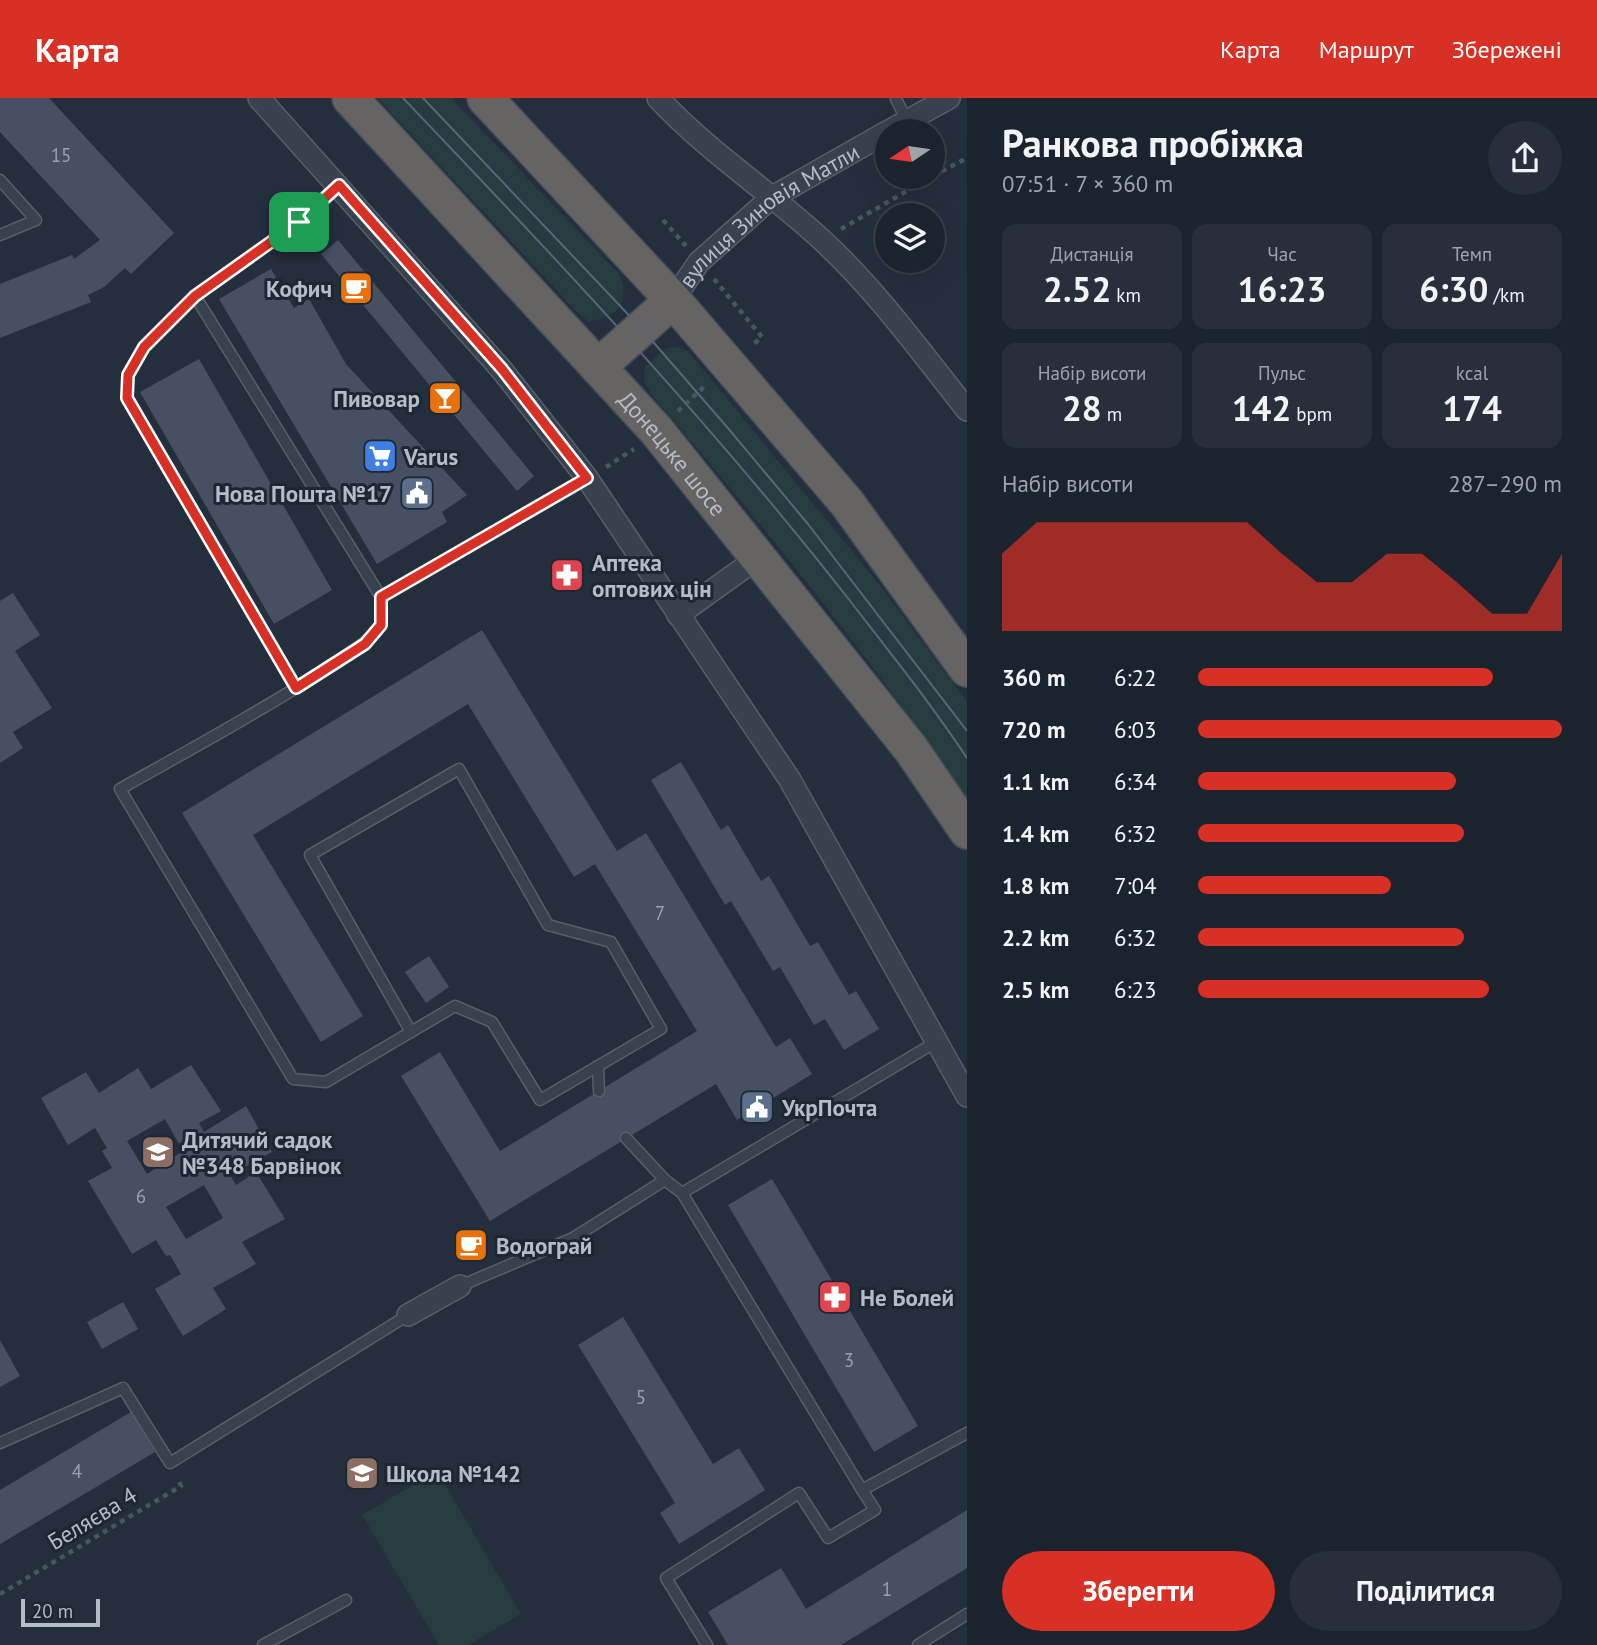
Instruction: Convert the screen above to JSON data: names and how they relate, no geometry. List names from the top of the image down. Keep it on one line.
{"streets":{"highway":["вулиця Зиновія Матли","Донецьке шосе"],"path":["Беляєва 4"]},"crossings":[["вулиця Зиновія Матли","Донецьке шосе"]],"places":{"cafe":["Кофич","Водограй"],"bar":["Пивовар"],"supermarket":["Varus"],"public building":["Нова Пошта №17","УкрПочта"],"pharmacy":["Аптека оптових цін","Не Болей"],"school or university":["Дитячий садок №348 Барвінок","Школа №142"]},"house_numbers":["15","7","6","3","5","4","1"],"scale_bar":"20 m","north":"left","page":{"header":"Карта","nav":["Карта","Маршрут","Збережені"],"heading":["Ранкова пробіжка","07:51 · 7 × 360 m"],"stats":[["Дистанція","2.52 km"],["Час","16:23"],["Темп","6:30 /km"],["Набір висоти","28 m"],["Пульс","142 bpm"],["kcal","174"]],"chart":["Набір висоти","287–290 m"],"list":[{"name":"360 m","note":"6:22"},{"name":"720 m","note":"6:03"},{"name":"1.1 km","note":"6:34"},{"name":"1.4 km","note":"6:32"},{"name":"1.8 km","note":"7:04"},{"name":"2.2 km","note":"6:32"},{"name":"2.5 km","note":"6:23"}],"buttons":["Зберегти","Поділитися"],"scale":"20 m"}}
